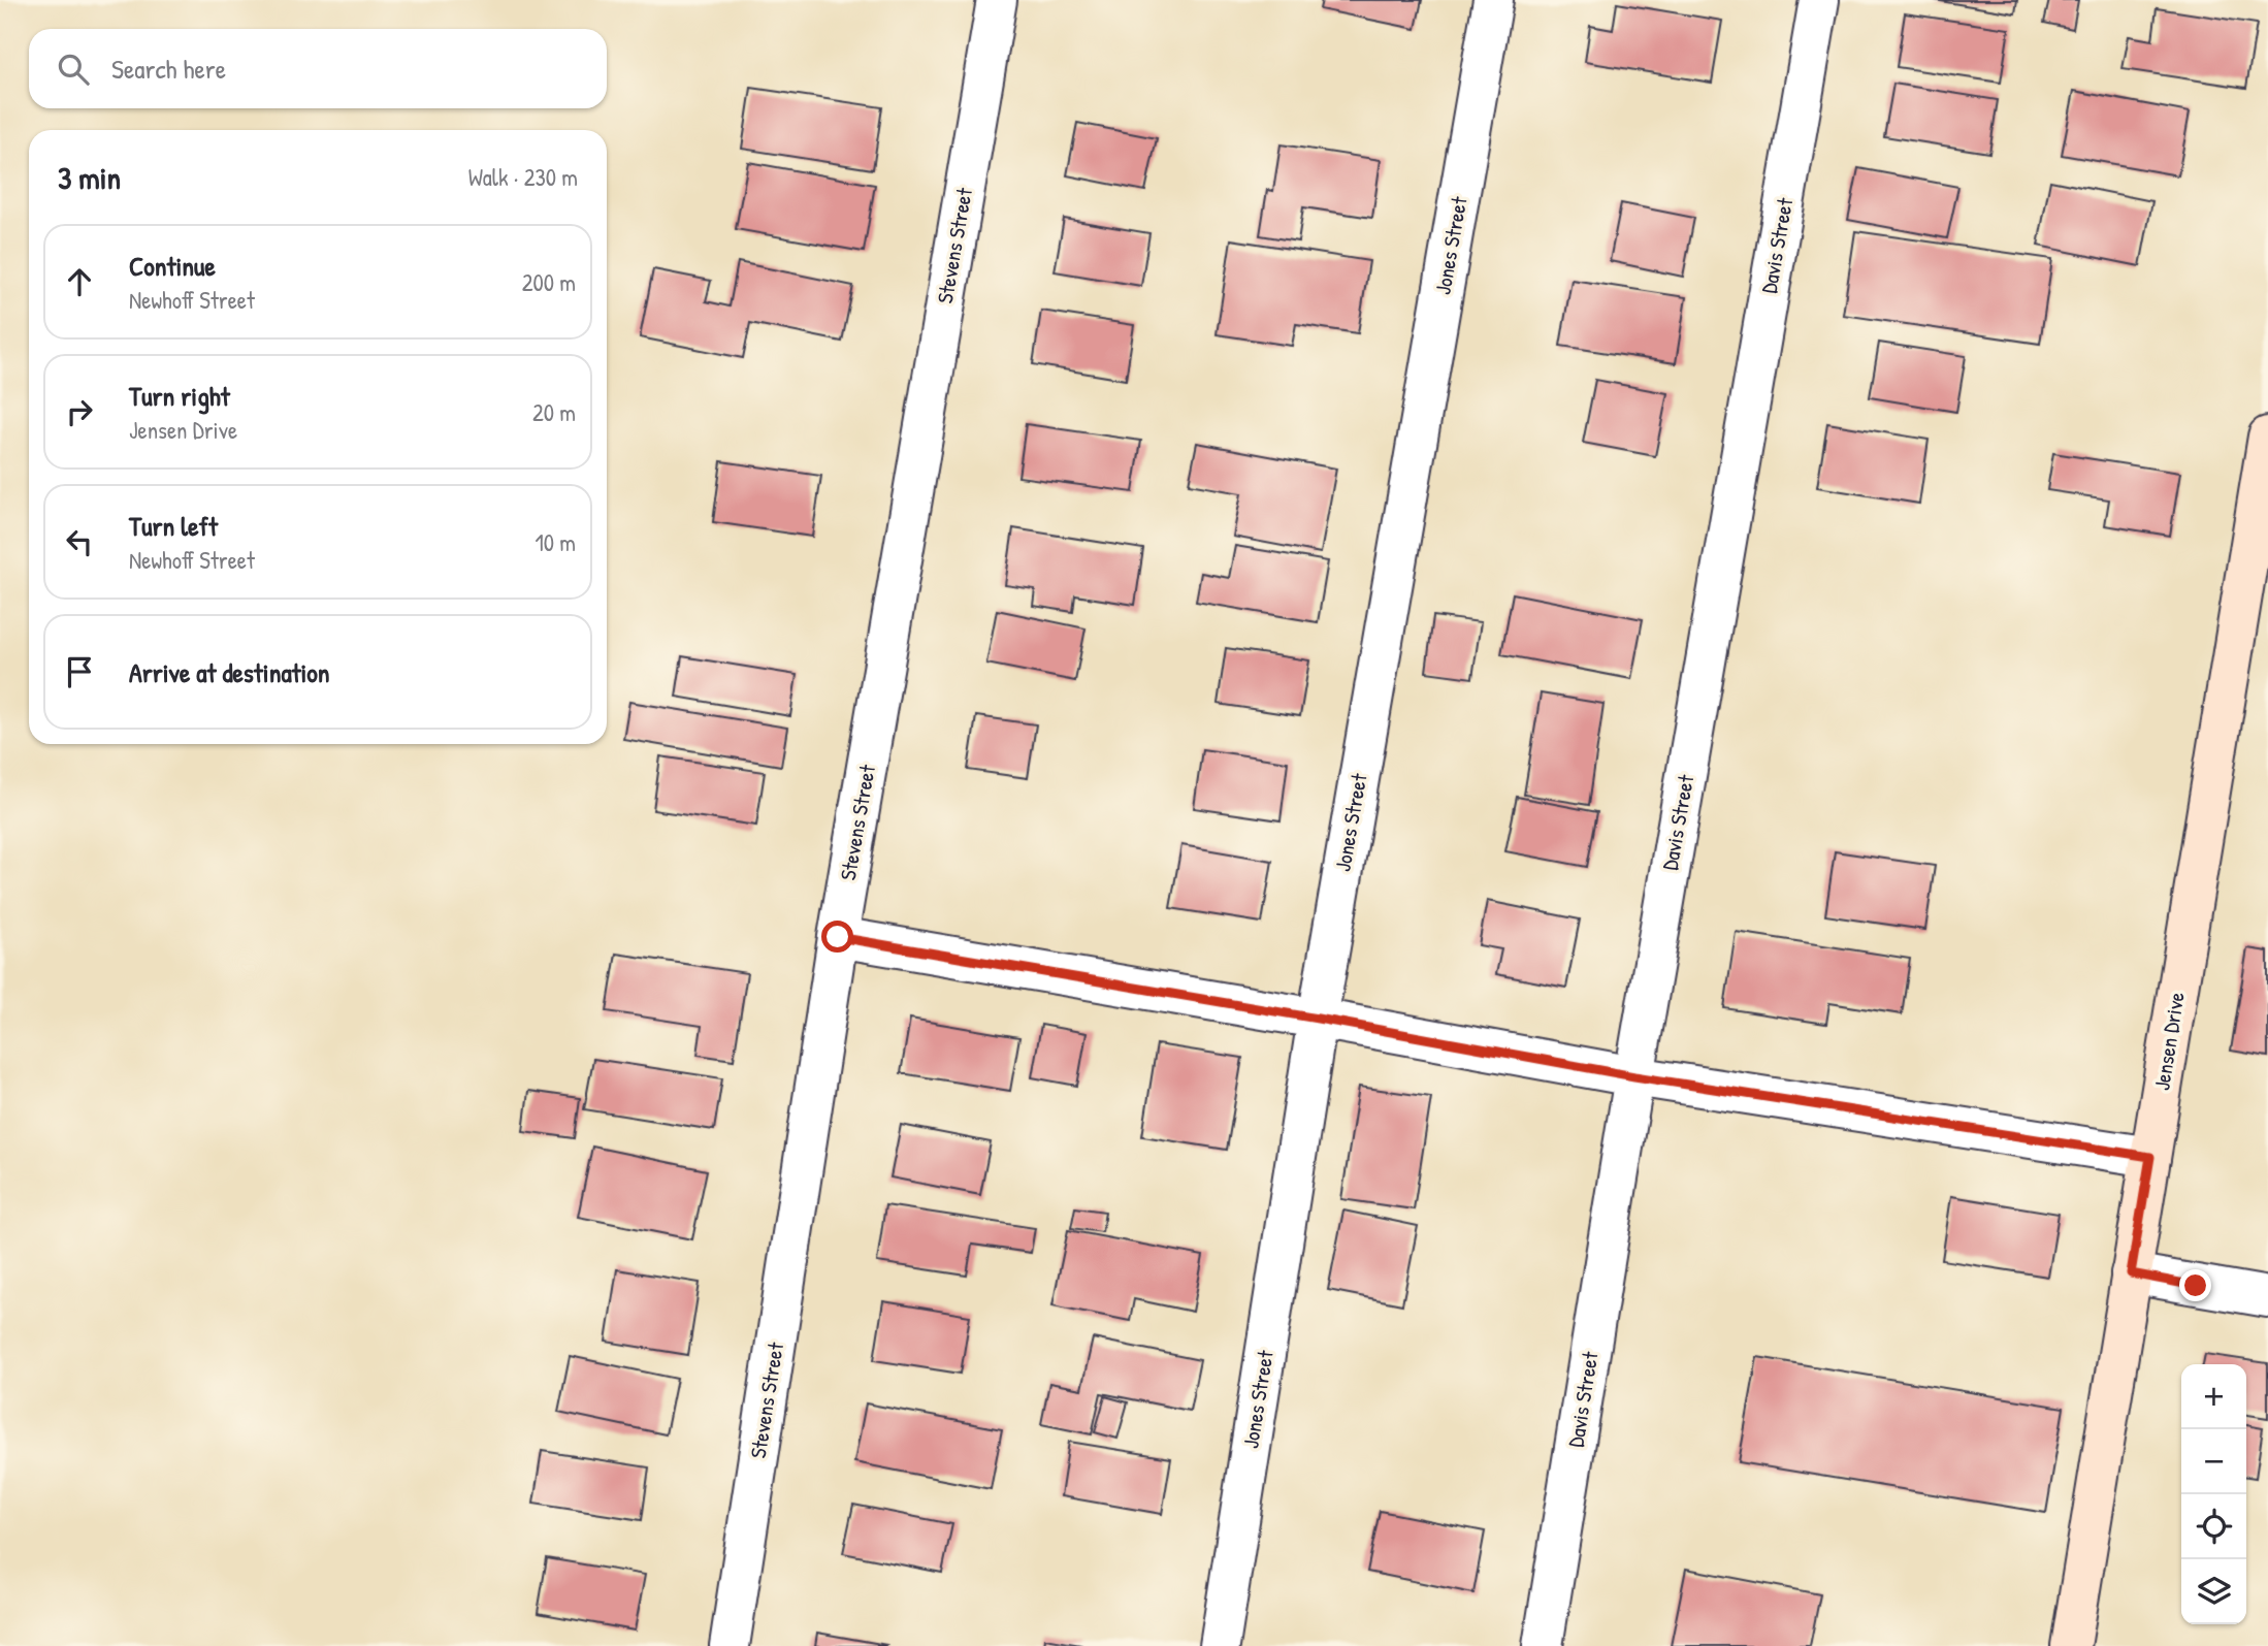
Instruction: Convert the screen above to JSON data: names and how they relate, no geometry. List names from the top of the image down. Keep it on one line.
{"streets":{"main road":["Jensen Drive"],"street":["Stevens Street","Jones Street","Davis Street"]},"page":{"search":"Search here","heading":["3 min","Walk · 230 m"],"list":[["Continue","Newhoff Street","200 m"],["Turn right","Jensen Drive","20 m"],["Turn left","Newhoff Street","10 m"],"Arrive at destination"],"map_buttons":["+","−"]}}
